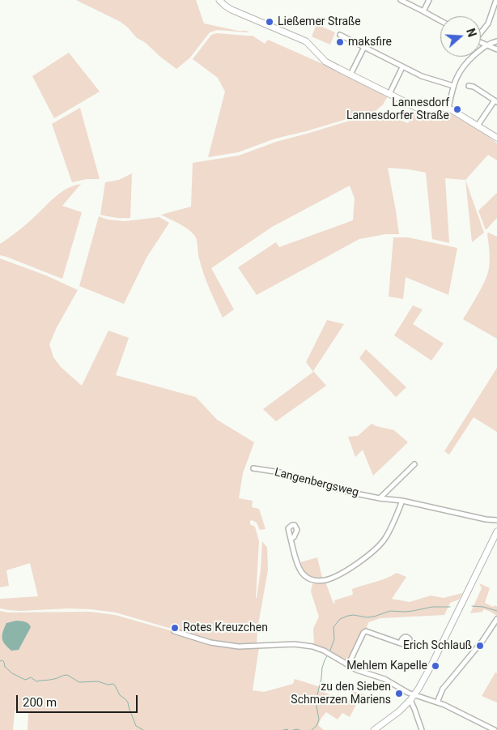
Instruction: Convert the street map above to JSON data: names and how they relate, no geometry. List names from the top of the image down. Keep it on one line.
{"streets":{"street":["Langenbergsweg"]},"places":["Ließemer Straße","maksfire","Lannesdorf Lannesdorfer Straße","Rotes Kreuzchen","Erich Schlauß","Mehlem Kapelle","zu den Sieben Schmerzen Mariens"],"scale_bar":"200 m","north":"right"}
